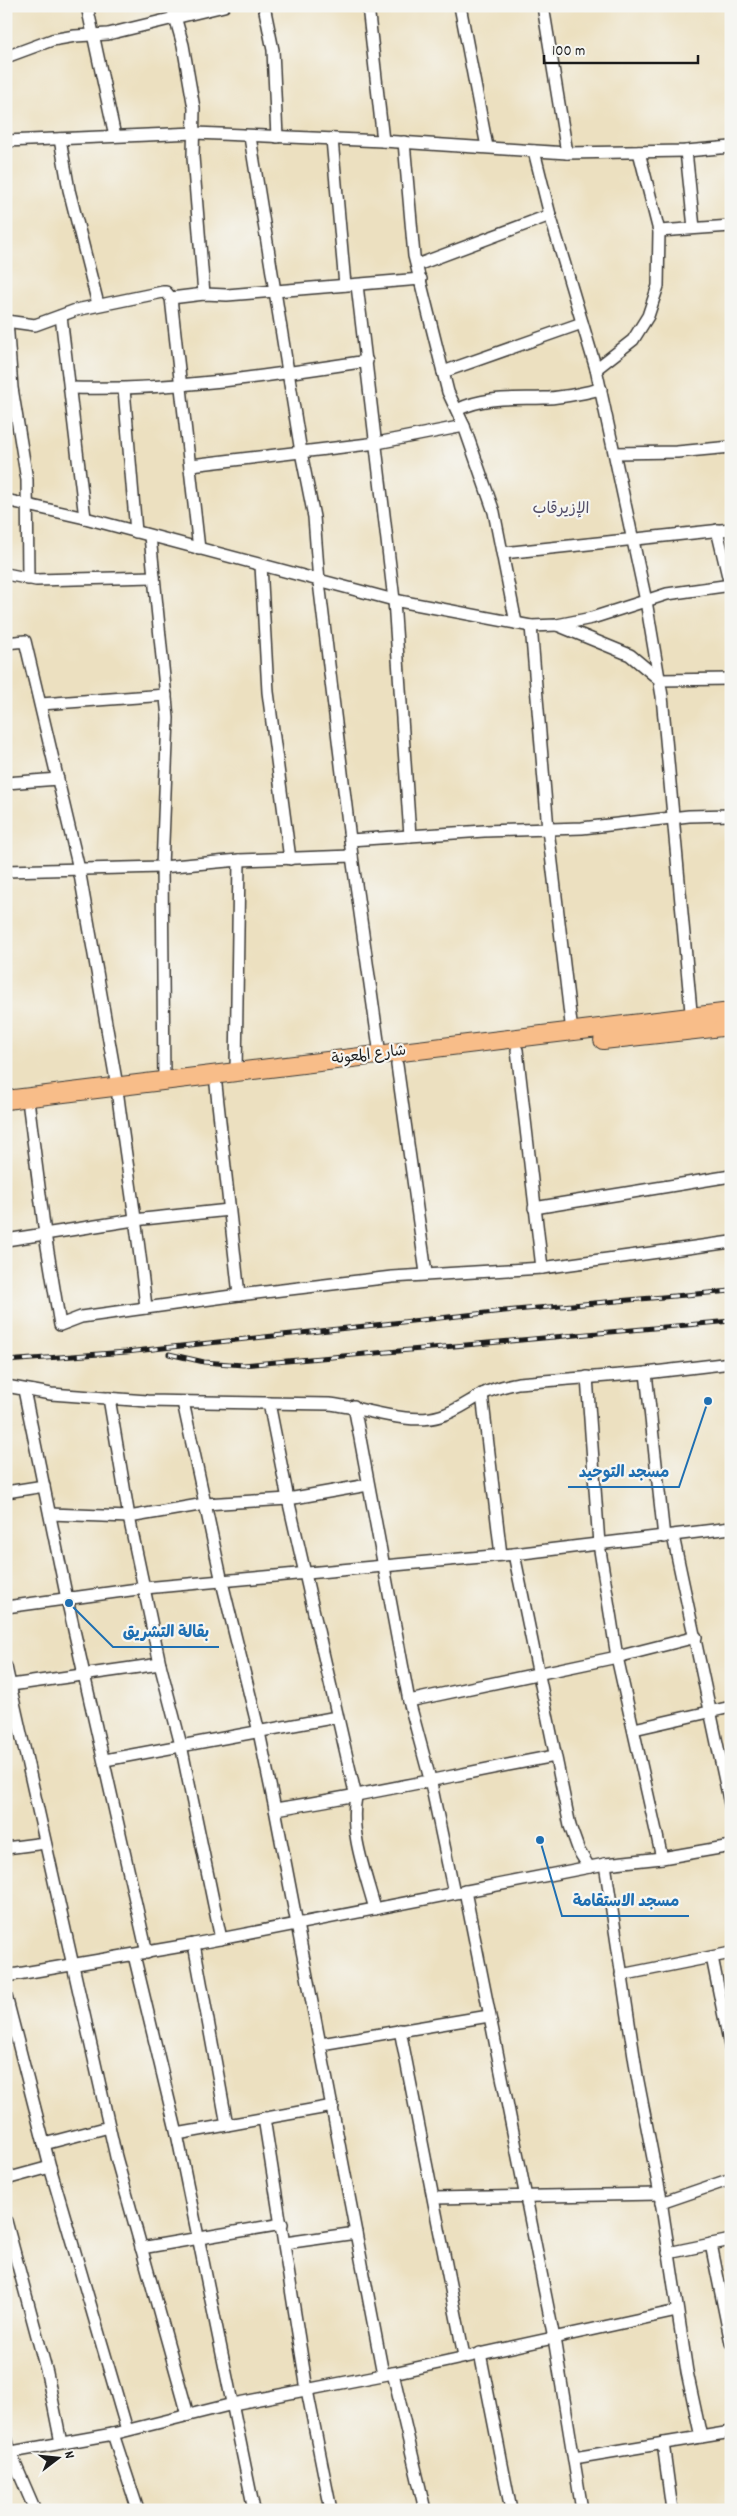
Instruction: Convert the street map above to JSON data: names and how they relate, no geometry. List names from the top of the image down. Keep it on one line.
{"streets":{"highway":["شارع المعونة"]},"districts":["الإزيرقاب"],"places":["مسجد التوحيد","بقالة التشريق","مسجد الاستقامة"],"scale_bar":"100 m","north":"right"}
